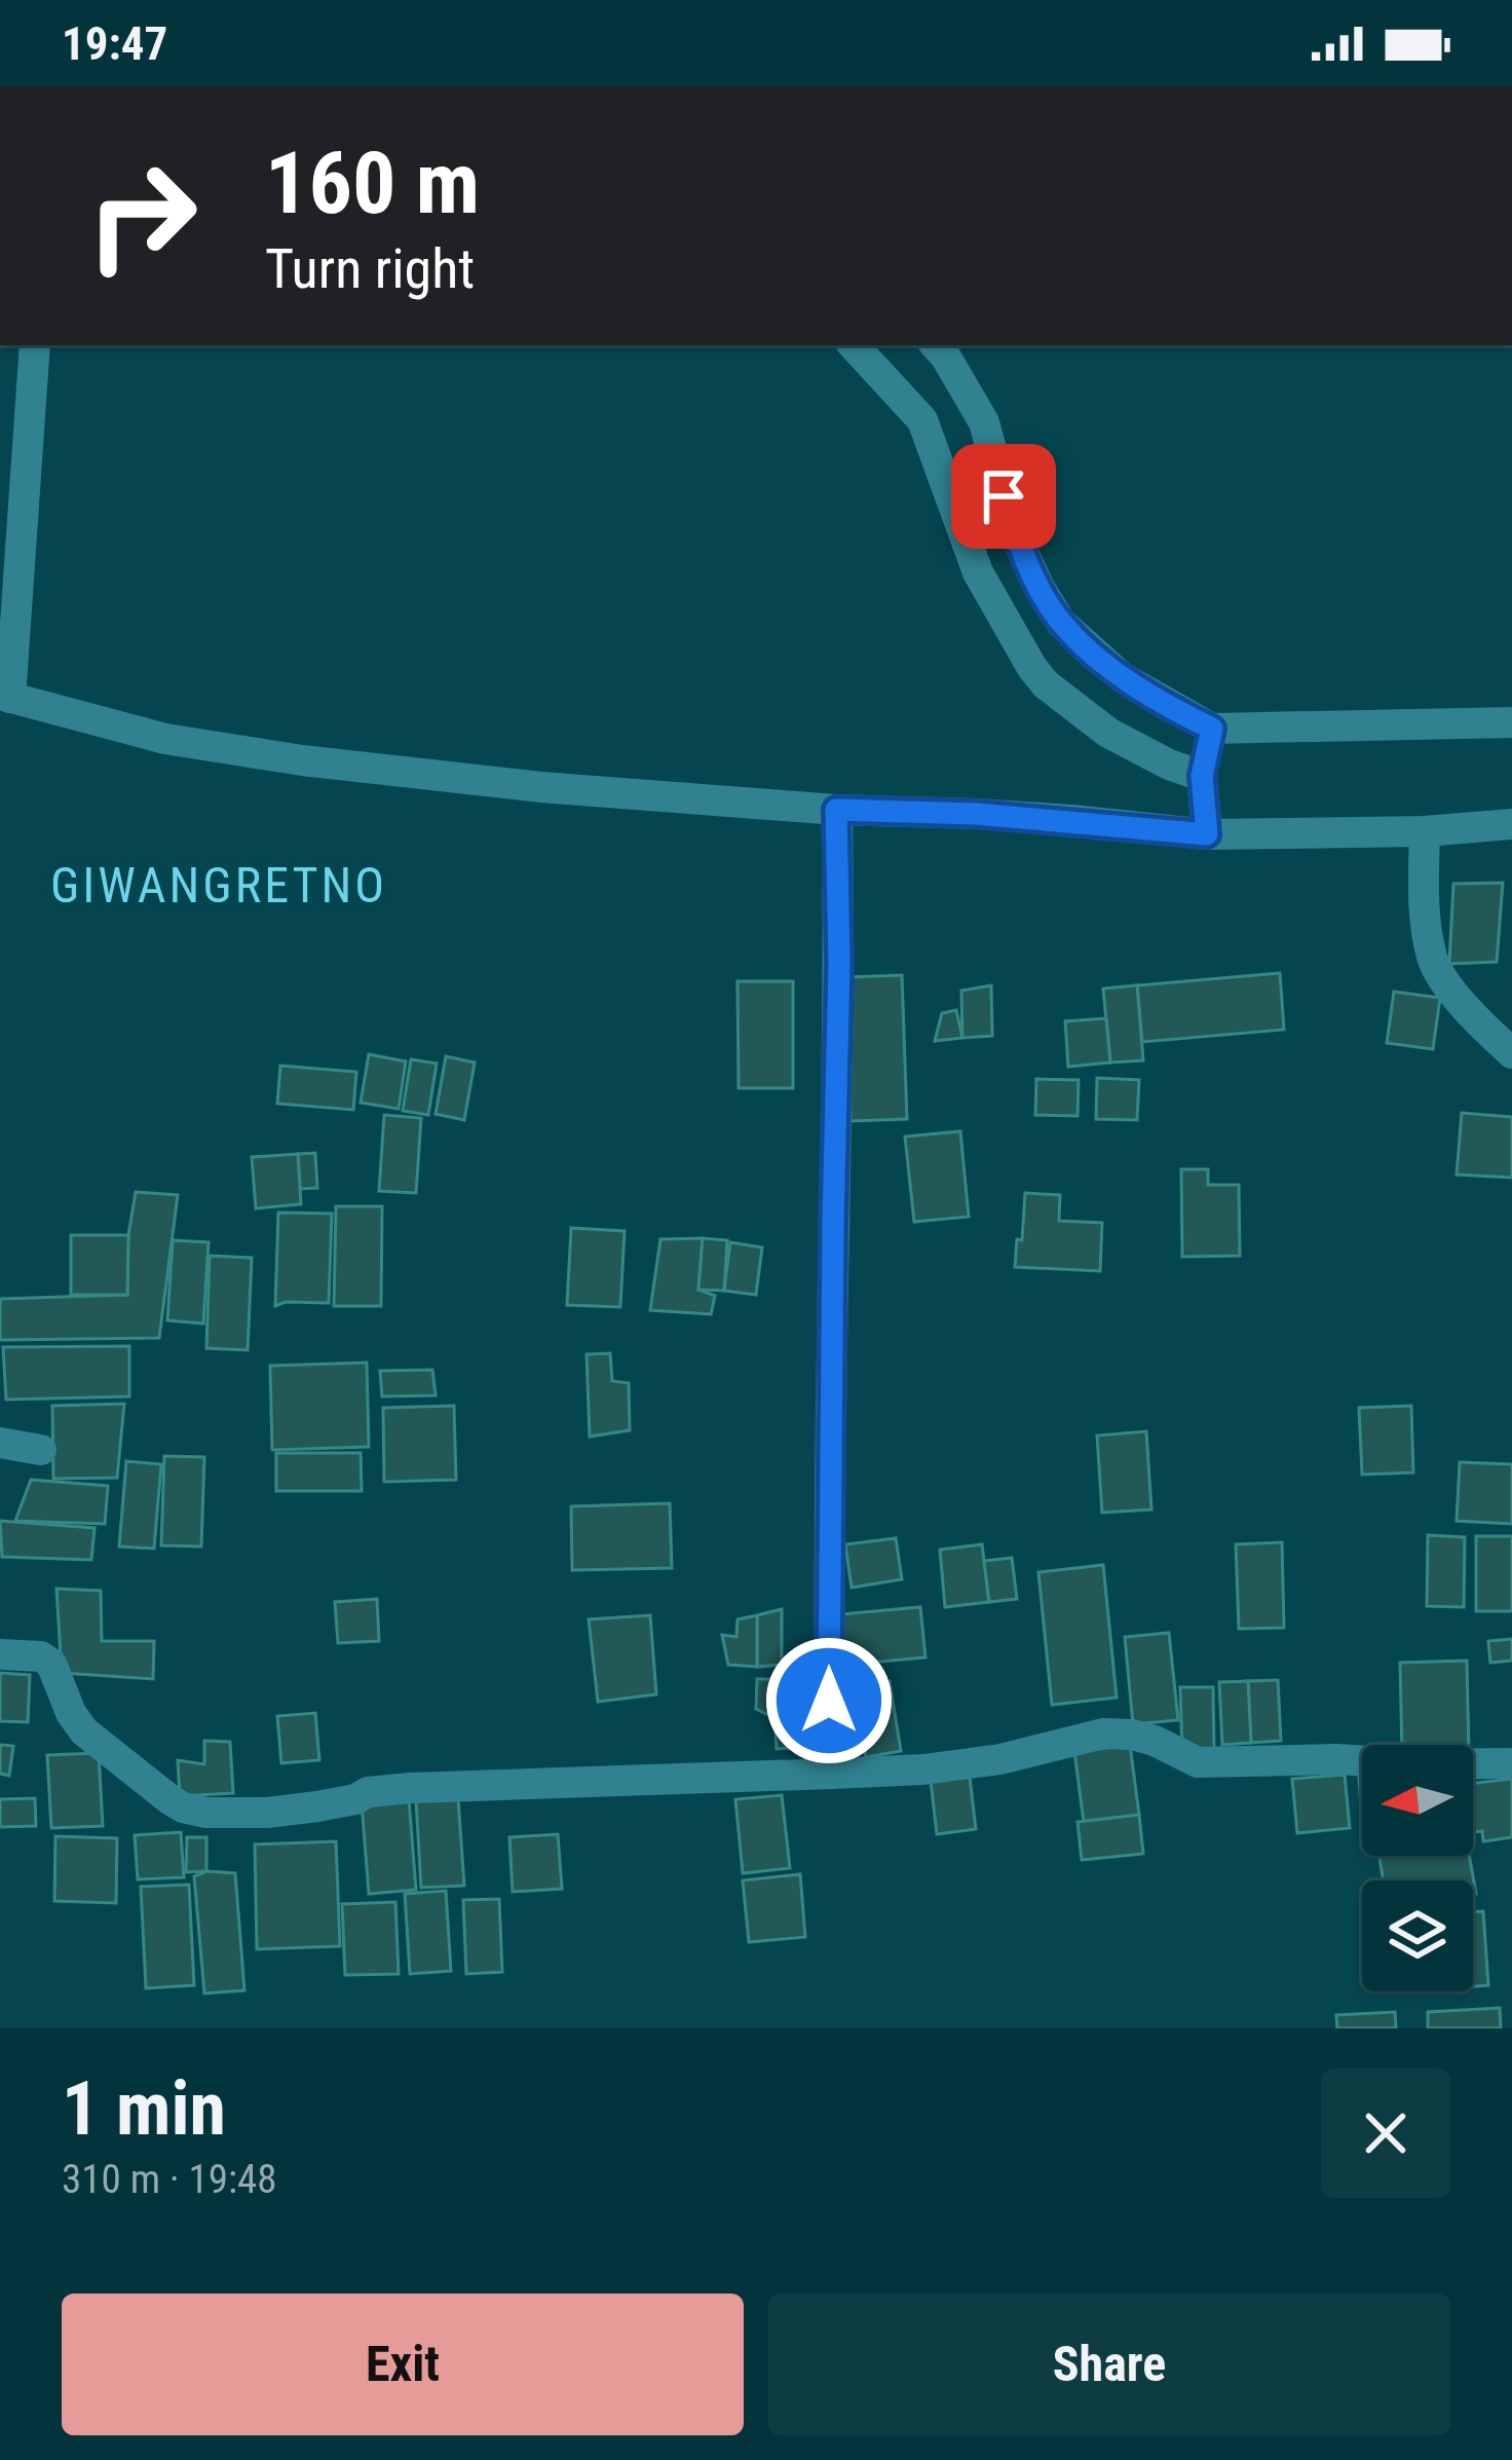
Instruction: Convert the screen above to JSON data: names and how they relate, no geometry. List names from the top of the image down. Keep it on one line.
{"districts":["GIWANGRETNO"],"north":"left","page":{"status":"19:47","turn":["160 m","Turn right"],"heading":["1 min","310 m · 19:48"],"buttons":["Exit","Share"]}}
